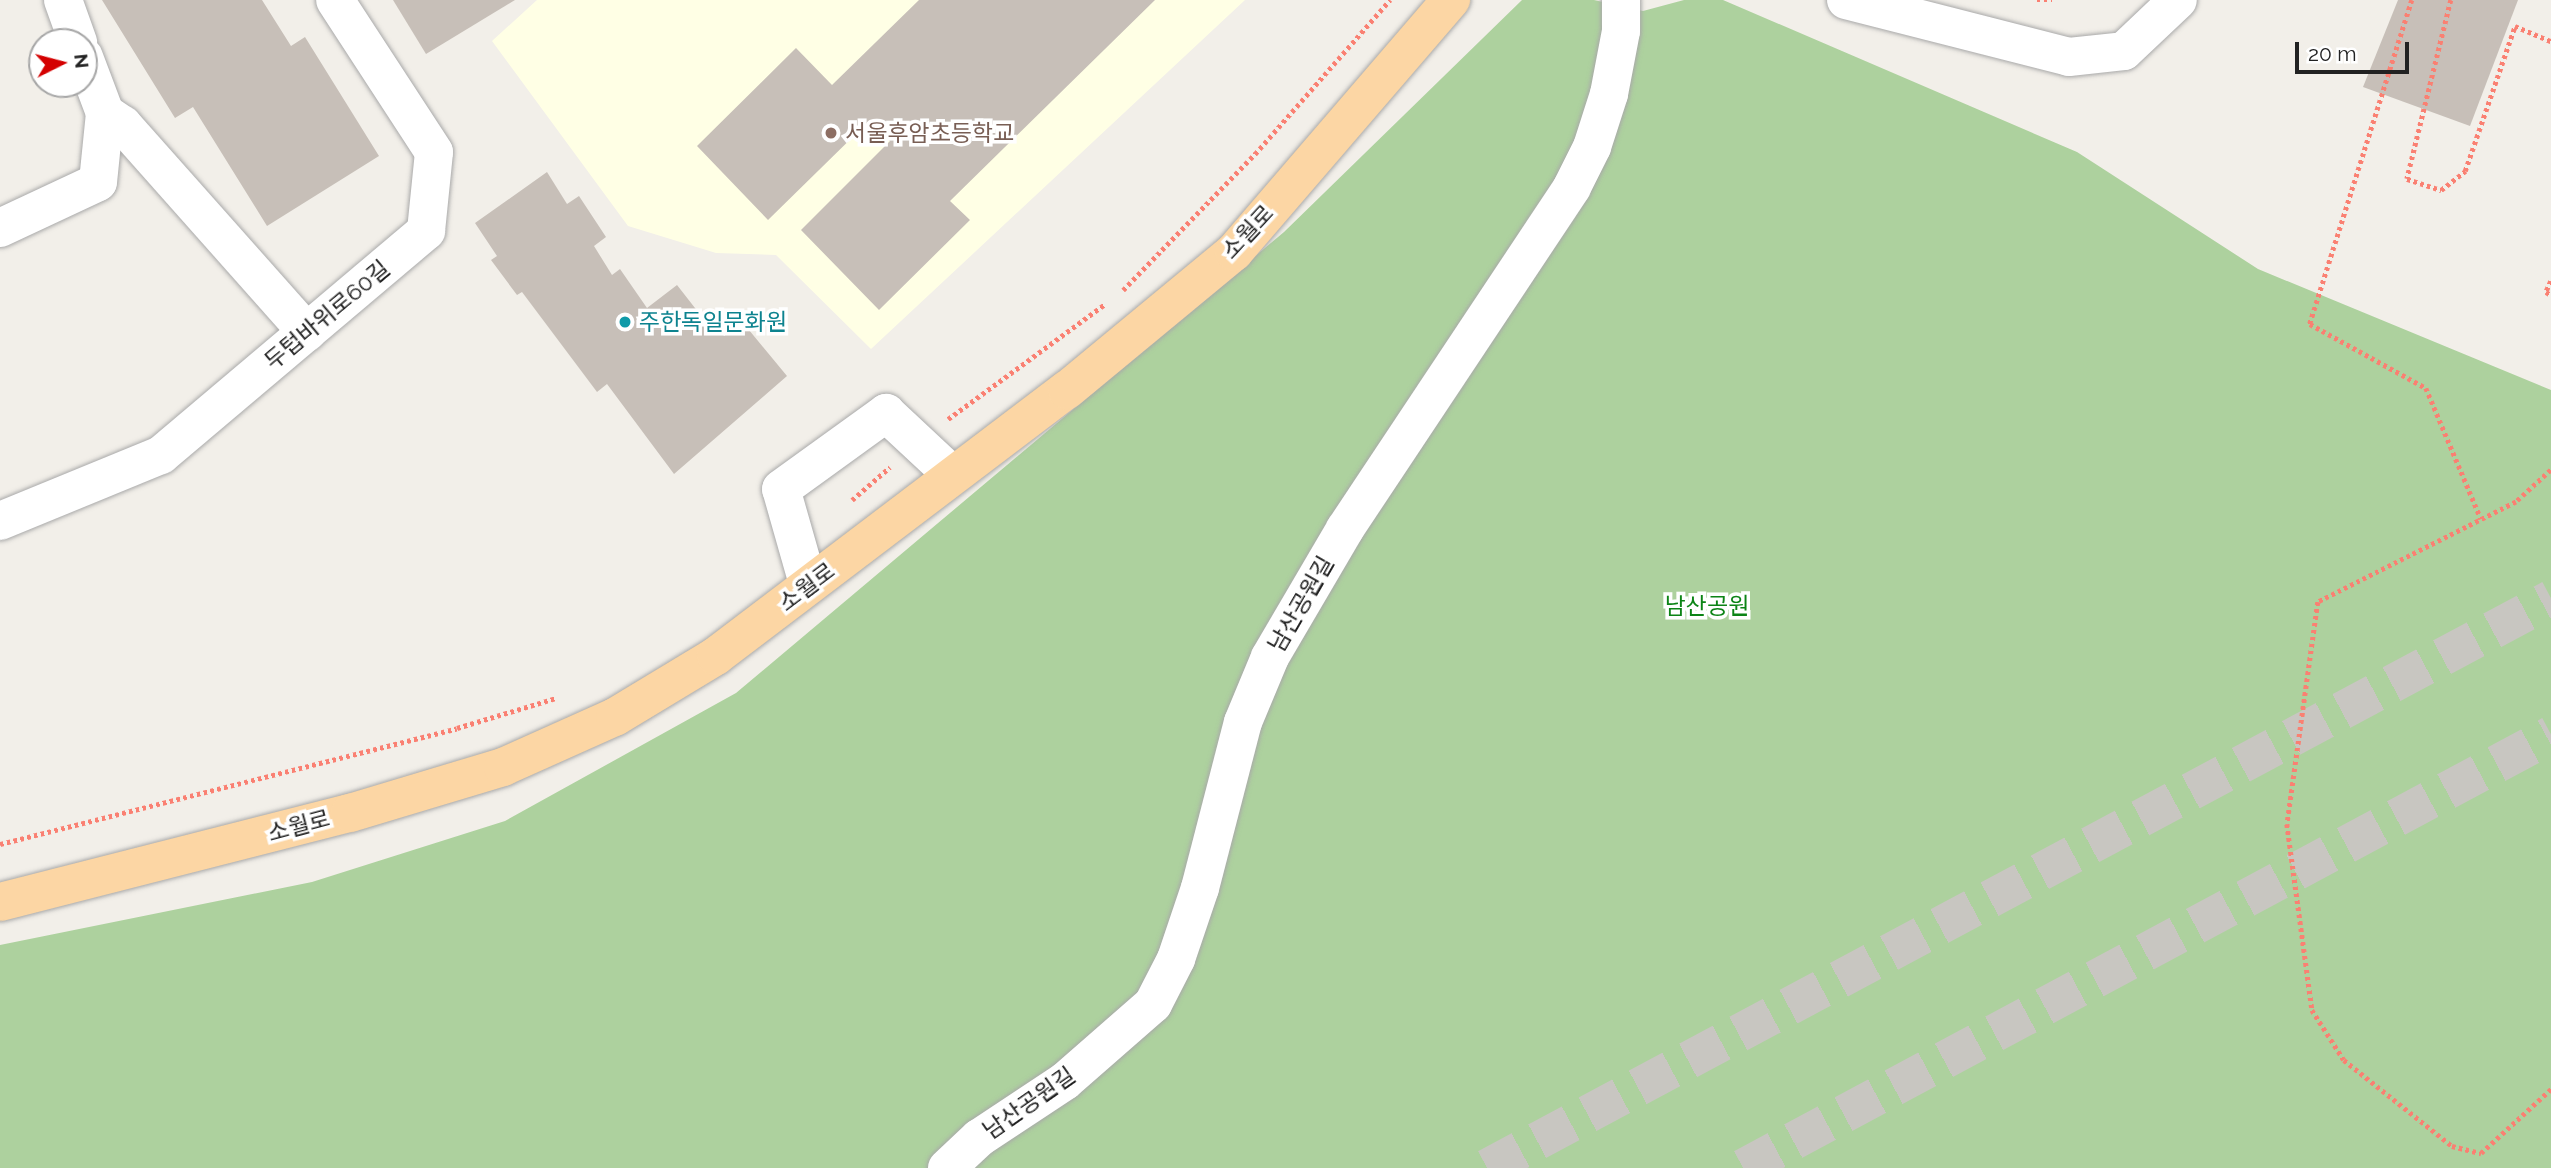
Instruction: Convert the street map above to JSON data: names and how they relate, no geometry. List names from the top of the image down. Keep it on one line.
{"streets":{"main road":["소월로"],"street":["두텁바위로60길","남산공원길"]},"parks":["남산공원"],"places":["서울후암초등학교","주한독일문화원"],"scale_bar":"20 m","north":"right"}
